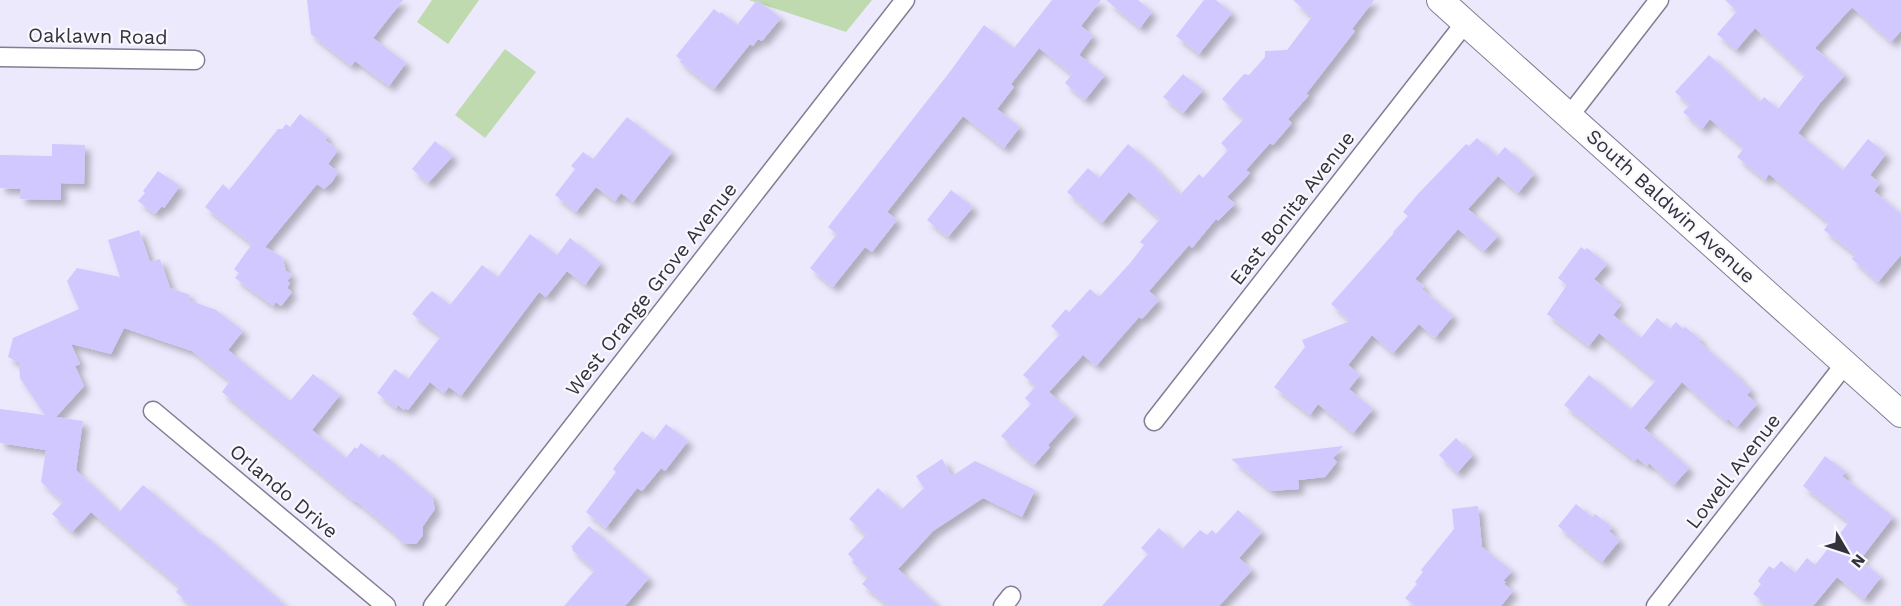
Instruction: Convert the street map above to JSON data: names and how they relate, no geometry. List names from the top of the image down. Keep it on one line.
{"streets":{"street":["Oaklawn Road","South Baldwin Avenue","East Bonita Avenue","West Orange Grove Avenue","Lowell Avenue","Orlando Drive"]},"crossings":[["South Baldwin Avenue","East Bonita Avenue"],["South Baldwin Avenue","Lowell Avenue"]],"north":"bottom right"}
